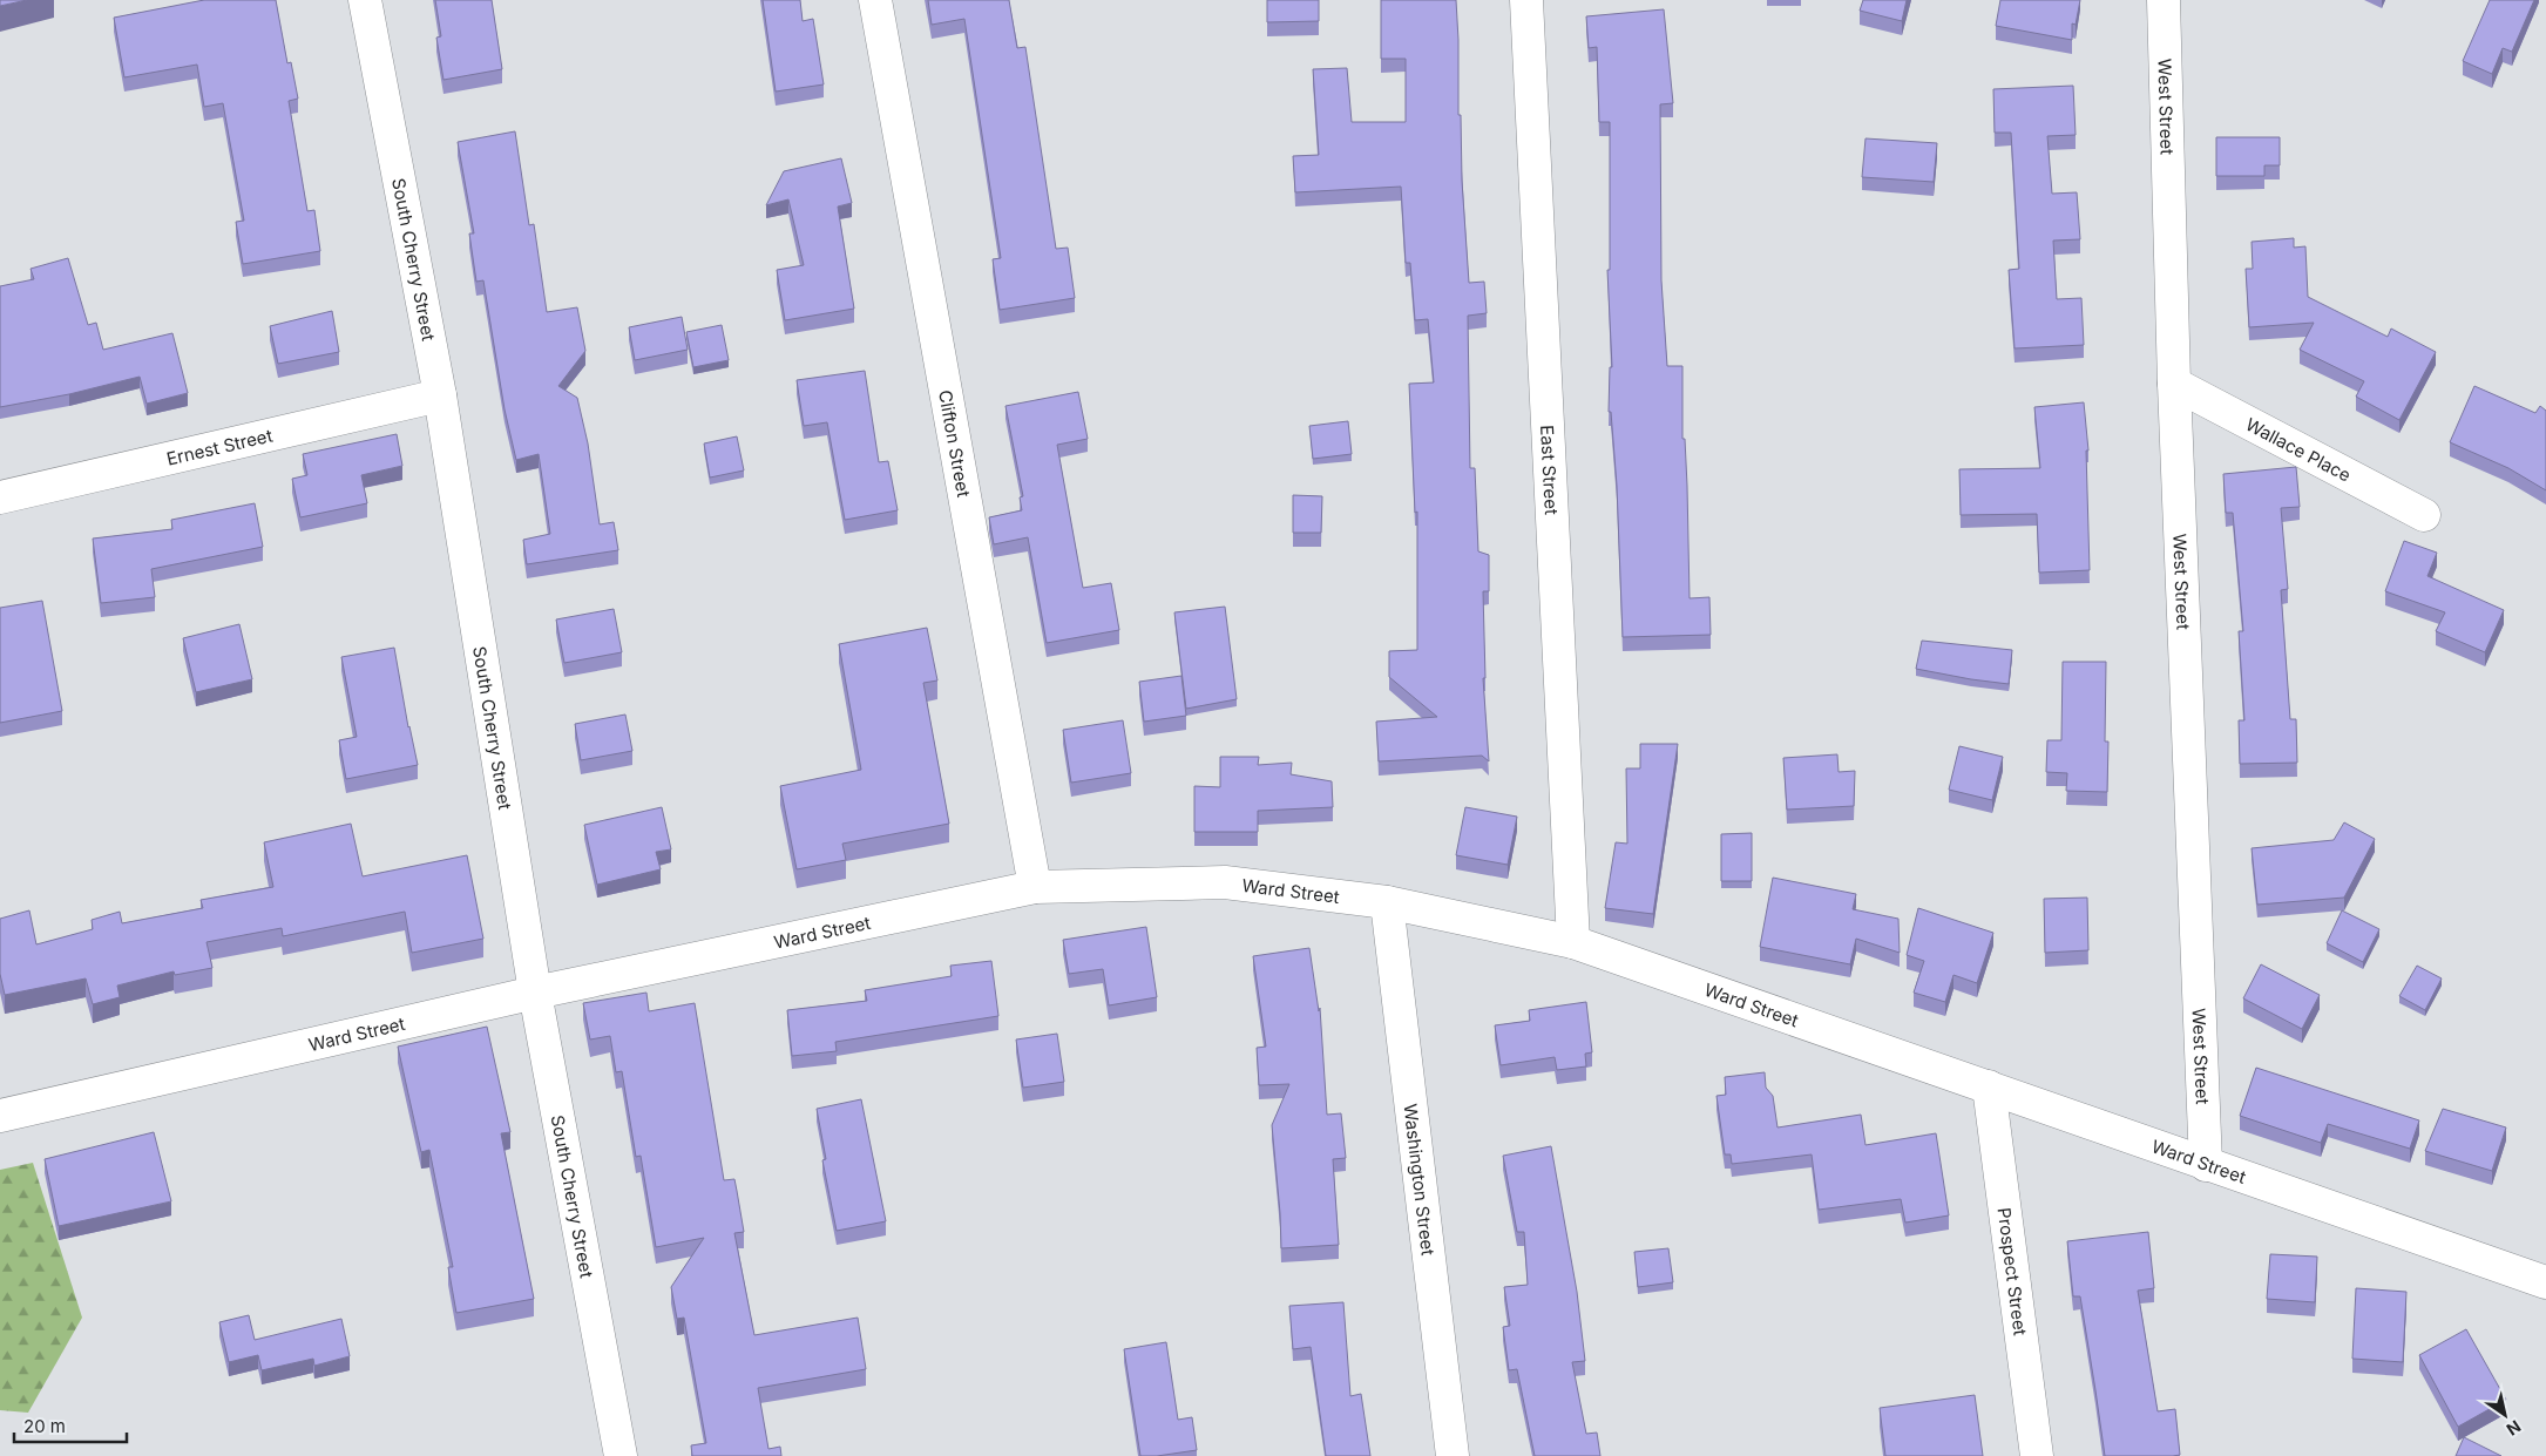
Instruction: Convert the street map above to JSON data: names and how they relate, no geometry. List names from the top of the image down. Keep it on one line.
{"streets":{"street":["West Street","South Cherry Street","Clifton Street","Ernest Street","Wallace Place","East Street","Ward Street","Washington Street","Prospect Street"]},"crossings":[["West Street","Wallace Place"],["West Street","Ward Street"],["South Cherry Street","Ernest Street"],["South Cherry Street","Ward Street"],["Clifton Street","Ward Street"],["East Street","Ward Street"],["Ward Street","Washington Street"],["Ward Street","Prospect Street"]],"scale_bar":"20 m","north":"bottom right"}
